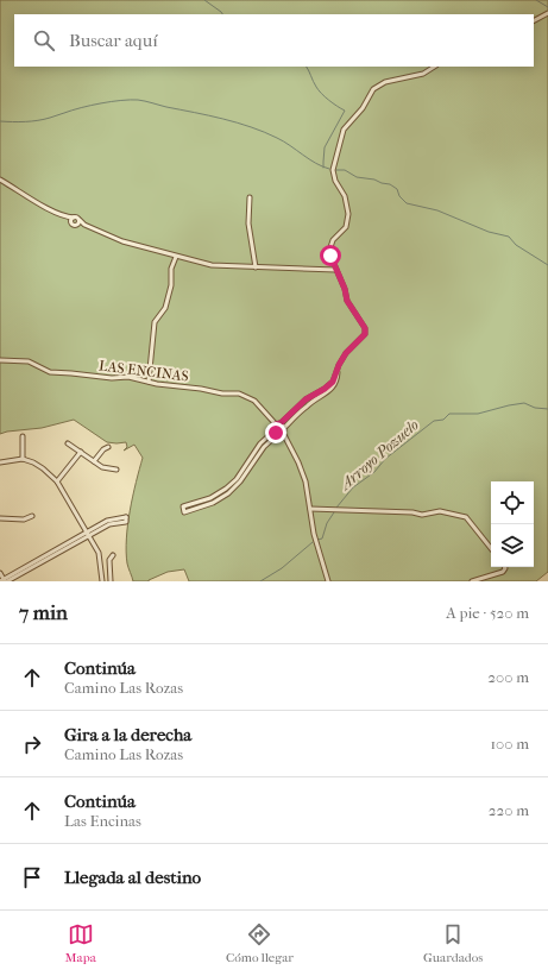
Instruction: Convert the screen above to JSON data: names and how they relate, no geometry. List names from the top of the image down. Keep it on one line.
{"streets":{"street":["LAS ENCINAS"]},"water":["Arroyo Pozuelo"],"page":{"search":"Buscar aquí","heading":["7 min","A pie · 520 m"],"list":[["Continúa","Camino Las Rozas","200 m"],["Gira a la derecha","Camino Las Rozas","100 m"],["Continúa","Las Encinas","220 m"],"Llegada al destino"],"nav":["Mapa","Cómo llegar","Guardados"]}}
